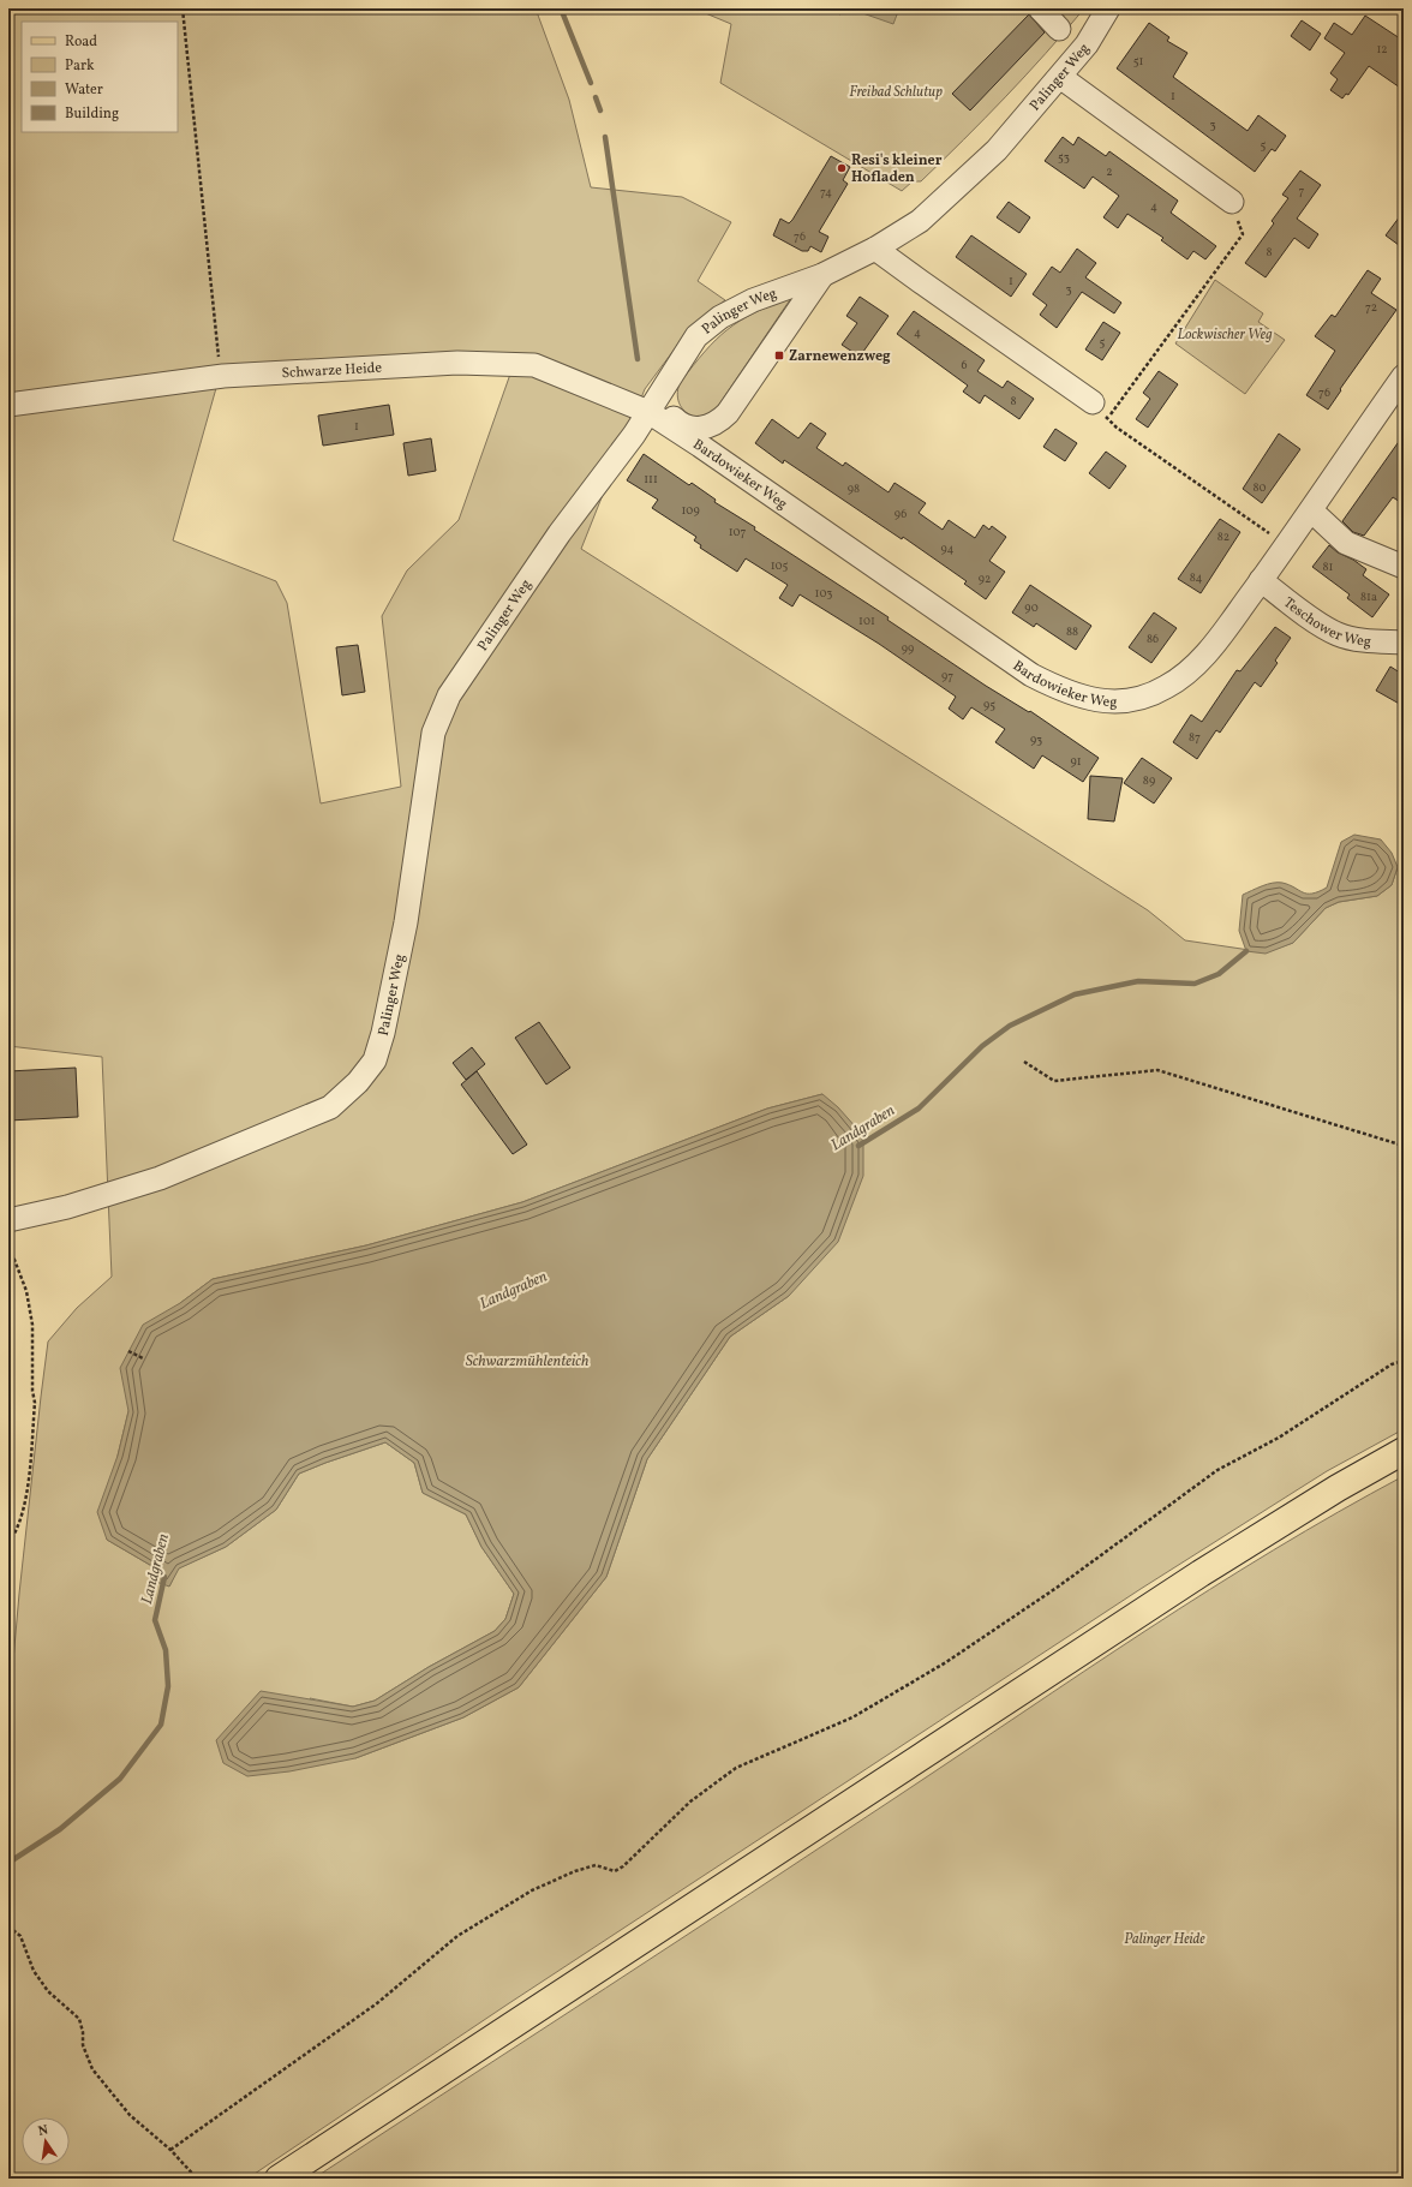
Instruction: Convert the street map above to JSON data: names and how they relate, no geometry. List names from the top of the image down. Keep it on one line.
{"streets":{"street":["Palinger Weg","Schwarze Heide","Bardowieker Weg","Teschower Weg"]},"crossings":[["Palinger Weg","Schwarze Heide"],["Palinger Weg","Bardowieker Weg"],["Schwarze Heide","Bardowieker Weg"],["Bardowieker Weg","Teschower Weg"]],"water":["Landgraben","Schwarzmühlenteich"],"parks":["Freibad Schlutup","Lockwischer Weg","Palinger Heide"],"places":{"other":["Resi's kleiner Hofladen"],"transit":["Zarnewenzweg"]},"house_numbers":["12","51","1","3","5","53","2","7","74","4","76","8","1","3","72","4","5","6","76","8","1","111","80","98","109","96","107","82","94","105","81","84","92","103","81a","90","101","88","86","99","97","95","87","93","91","89"],"legend":["Road","Park","Water","Building"],"north":"top"}
